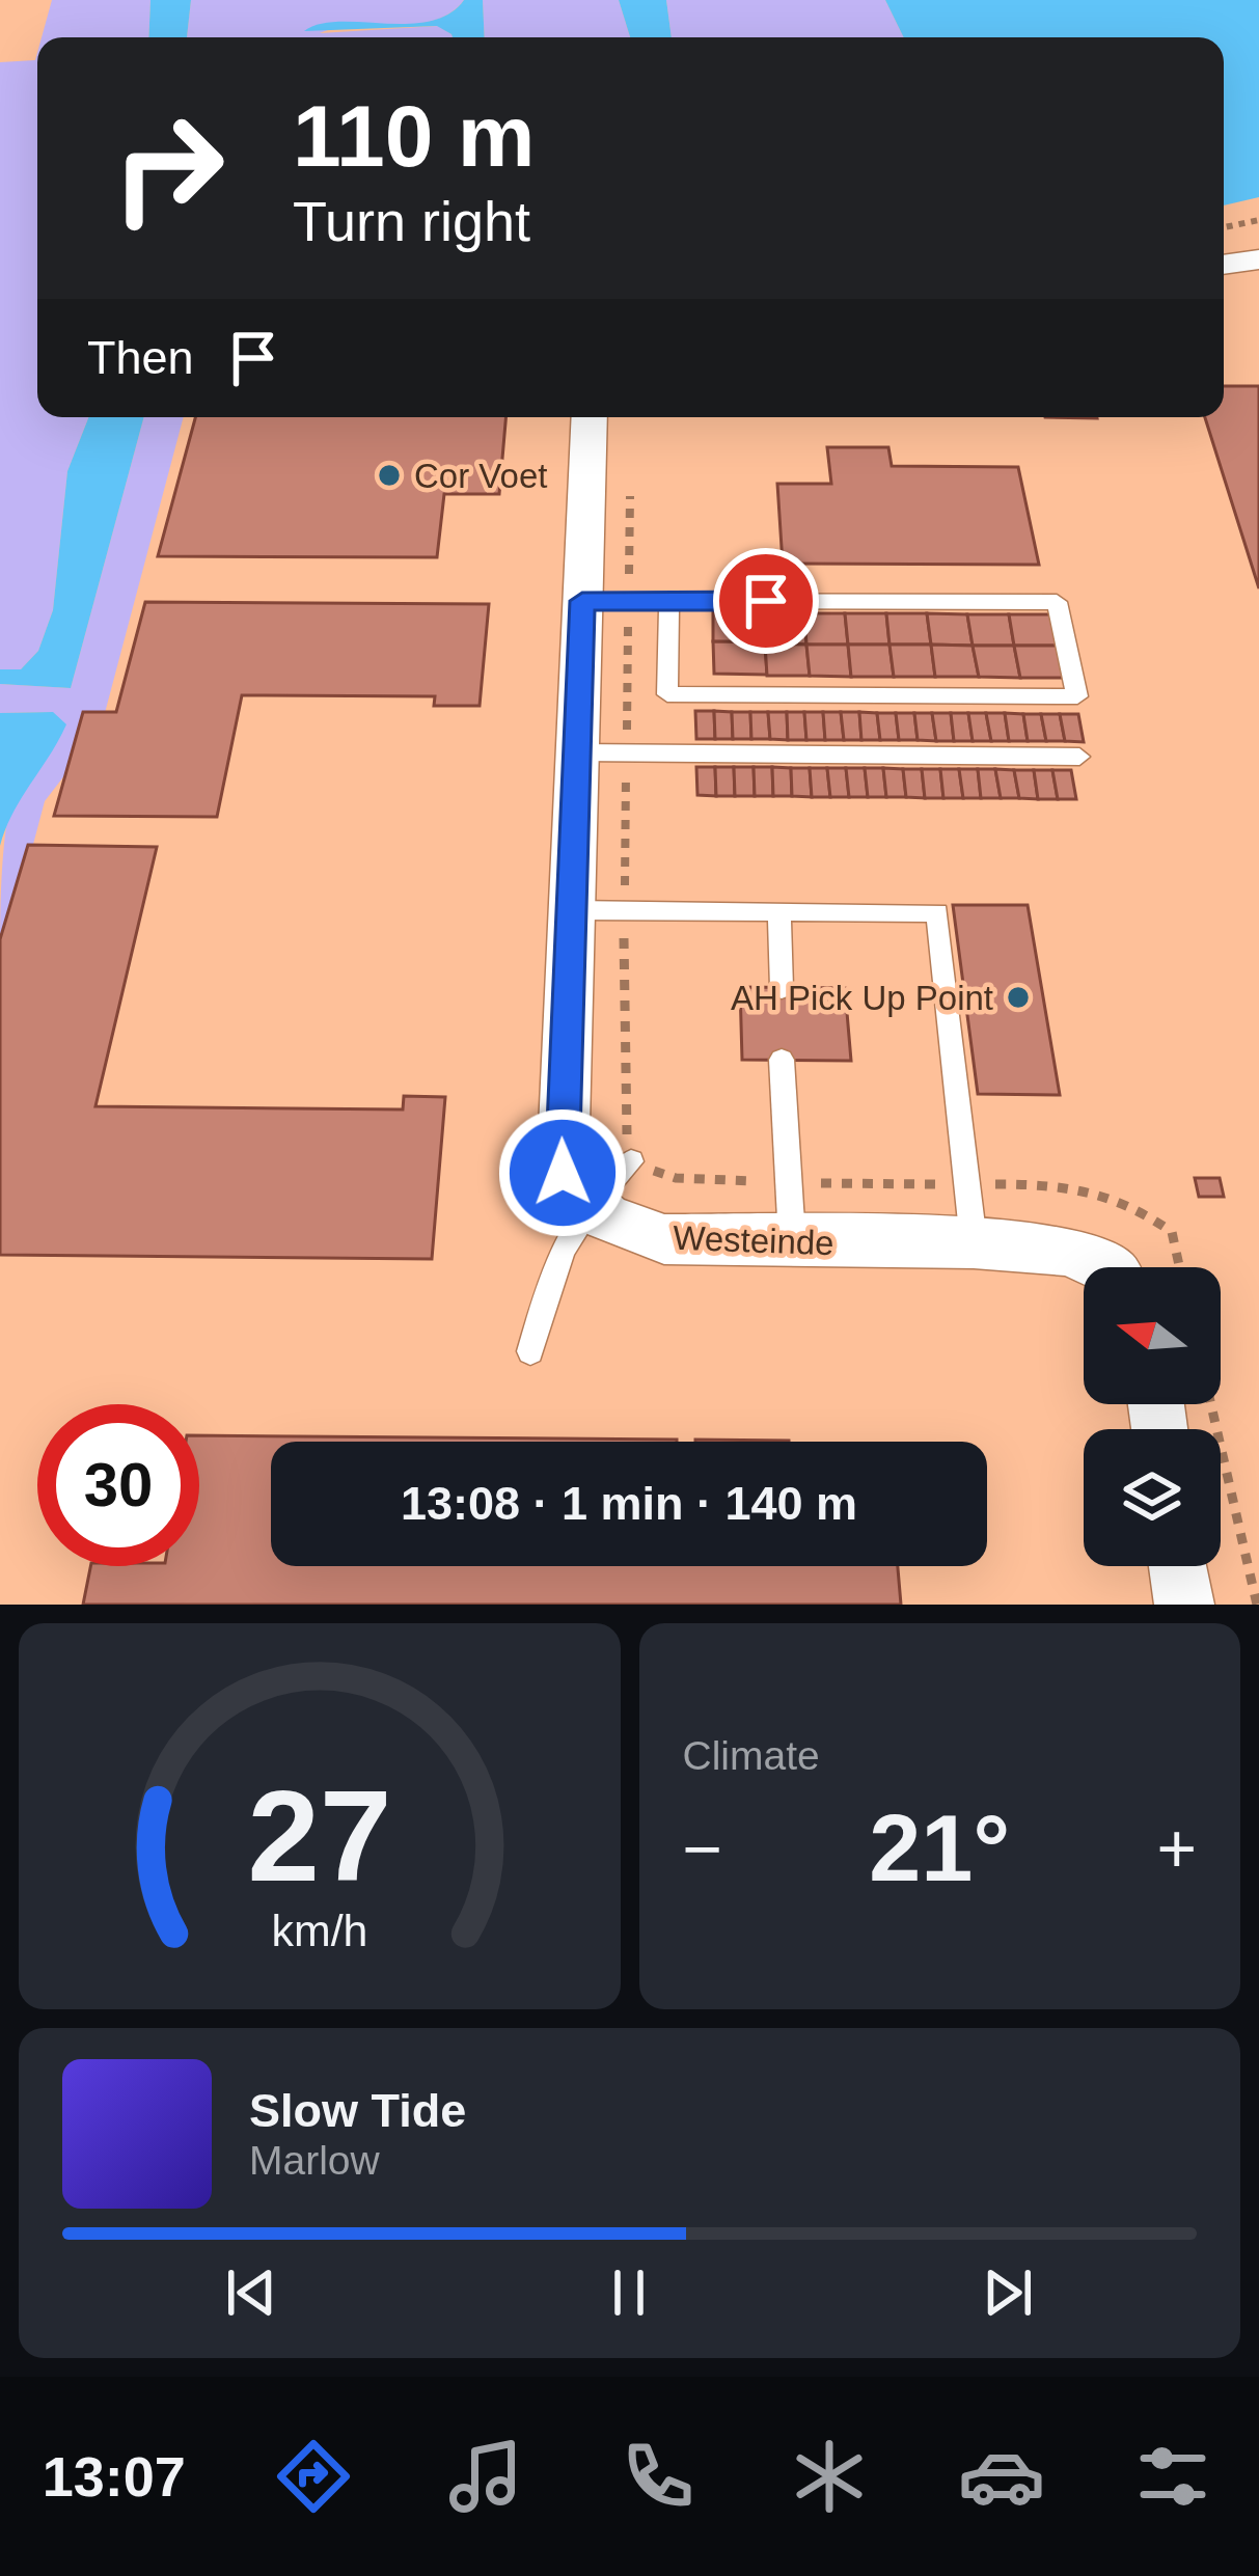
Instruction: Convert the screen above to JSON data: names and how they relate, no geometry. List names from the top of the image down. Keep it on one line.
{"streets":{"street":["Westeinde"]},"places":["Cor Voet","AH Pick Up Point"],"north":"left","page":{"turn":["110 m","Turn right"],"then":"Then","limit":"30","trip":"13:08 · 1 min · 140 m","tile":"Climate","heat":["−","21°","+"],"song":["Slow Tide","Marlow"],"tabs":"13:07","gauge":["27","km/h"]}}
